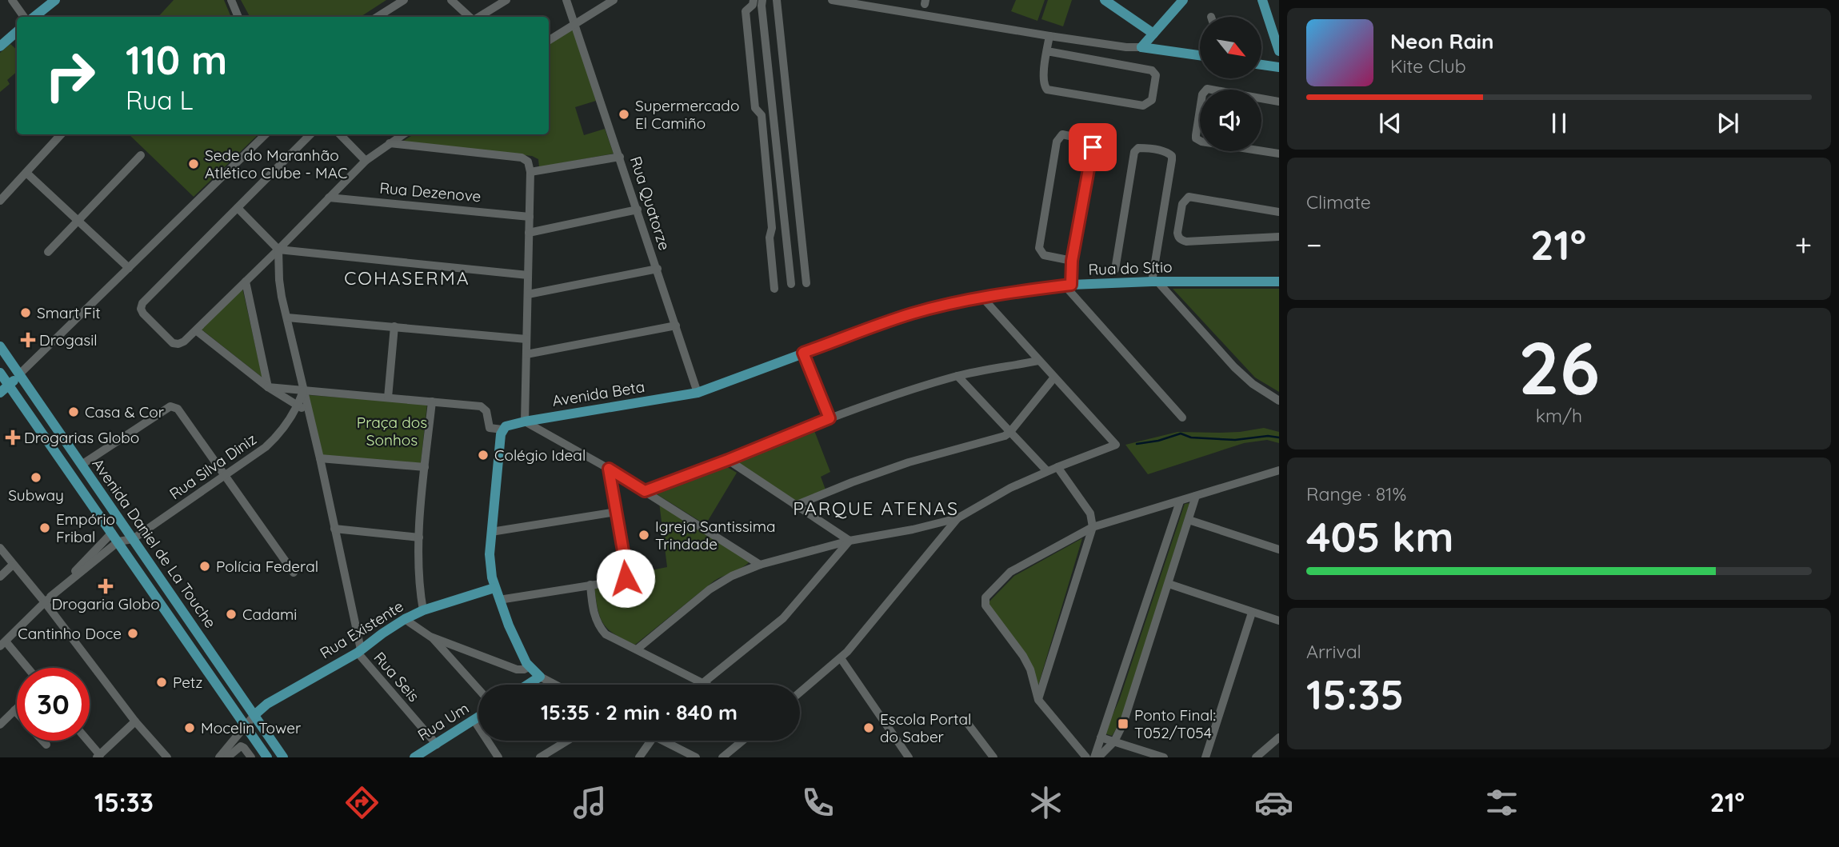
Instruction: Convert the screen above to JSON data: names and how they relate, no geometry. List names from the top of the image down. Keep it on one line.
{"streets":{"main road":["Rua do Sítio","Avenida Beta","Avenida Daniel de La Touche","Rua Existente","Rua Um"],"street":["Rua Dezenove","Rua Quatorze","Rua Silva Diniz","Rua Seis"]},"crossings":[["Rua Quatorze","Avenida Beta"],["Rua do Sítio","Avenida Beta"],["Rua Silva Diniz","Avenida Daniel de La Touche"],["Avenida Daniel de La Touche","Rua Existente"],["Rua Existente","Rua Seis"],["Rua Seis","Rua Um"]],"districts":["COHASERMA","PARQUE ATENAS"],"parks":["Praça dos Sonhos"],"places":{"other":["Supermercado El Camiño","Sede do Maranhão Atlético Clube - MAC","Smart Fit","Casa & Cor","Colégio Ideal","Subway","Empório Fribal","Igreja Santissima Trindade","Polícia Federal","Cadami","Cantinho Doce","Petz","Mocelin Tower","Escola Portal do Saber"],"health":["Drogasil","Drogarias Globo","Drogaria Globo"],"transit":["Ponto Final: T052/T054"]},"north":"bottom right","page":{"turn":["110 m","Rua L"],"song":["Neon Rain","Kite Club"],"tile":["Climate",["26","km/h"],["Range · 81%","405 km"],["Arrival","15:35"]],"heat":["−","21°","+"],"limit":"30","trip":"15:35 · 2 min · 840 m","tabs":["15:33","21°"]}}
